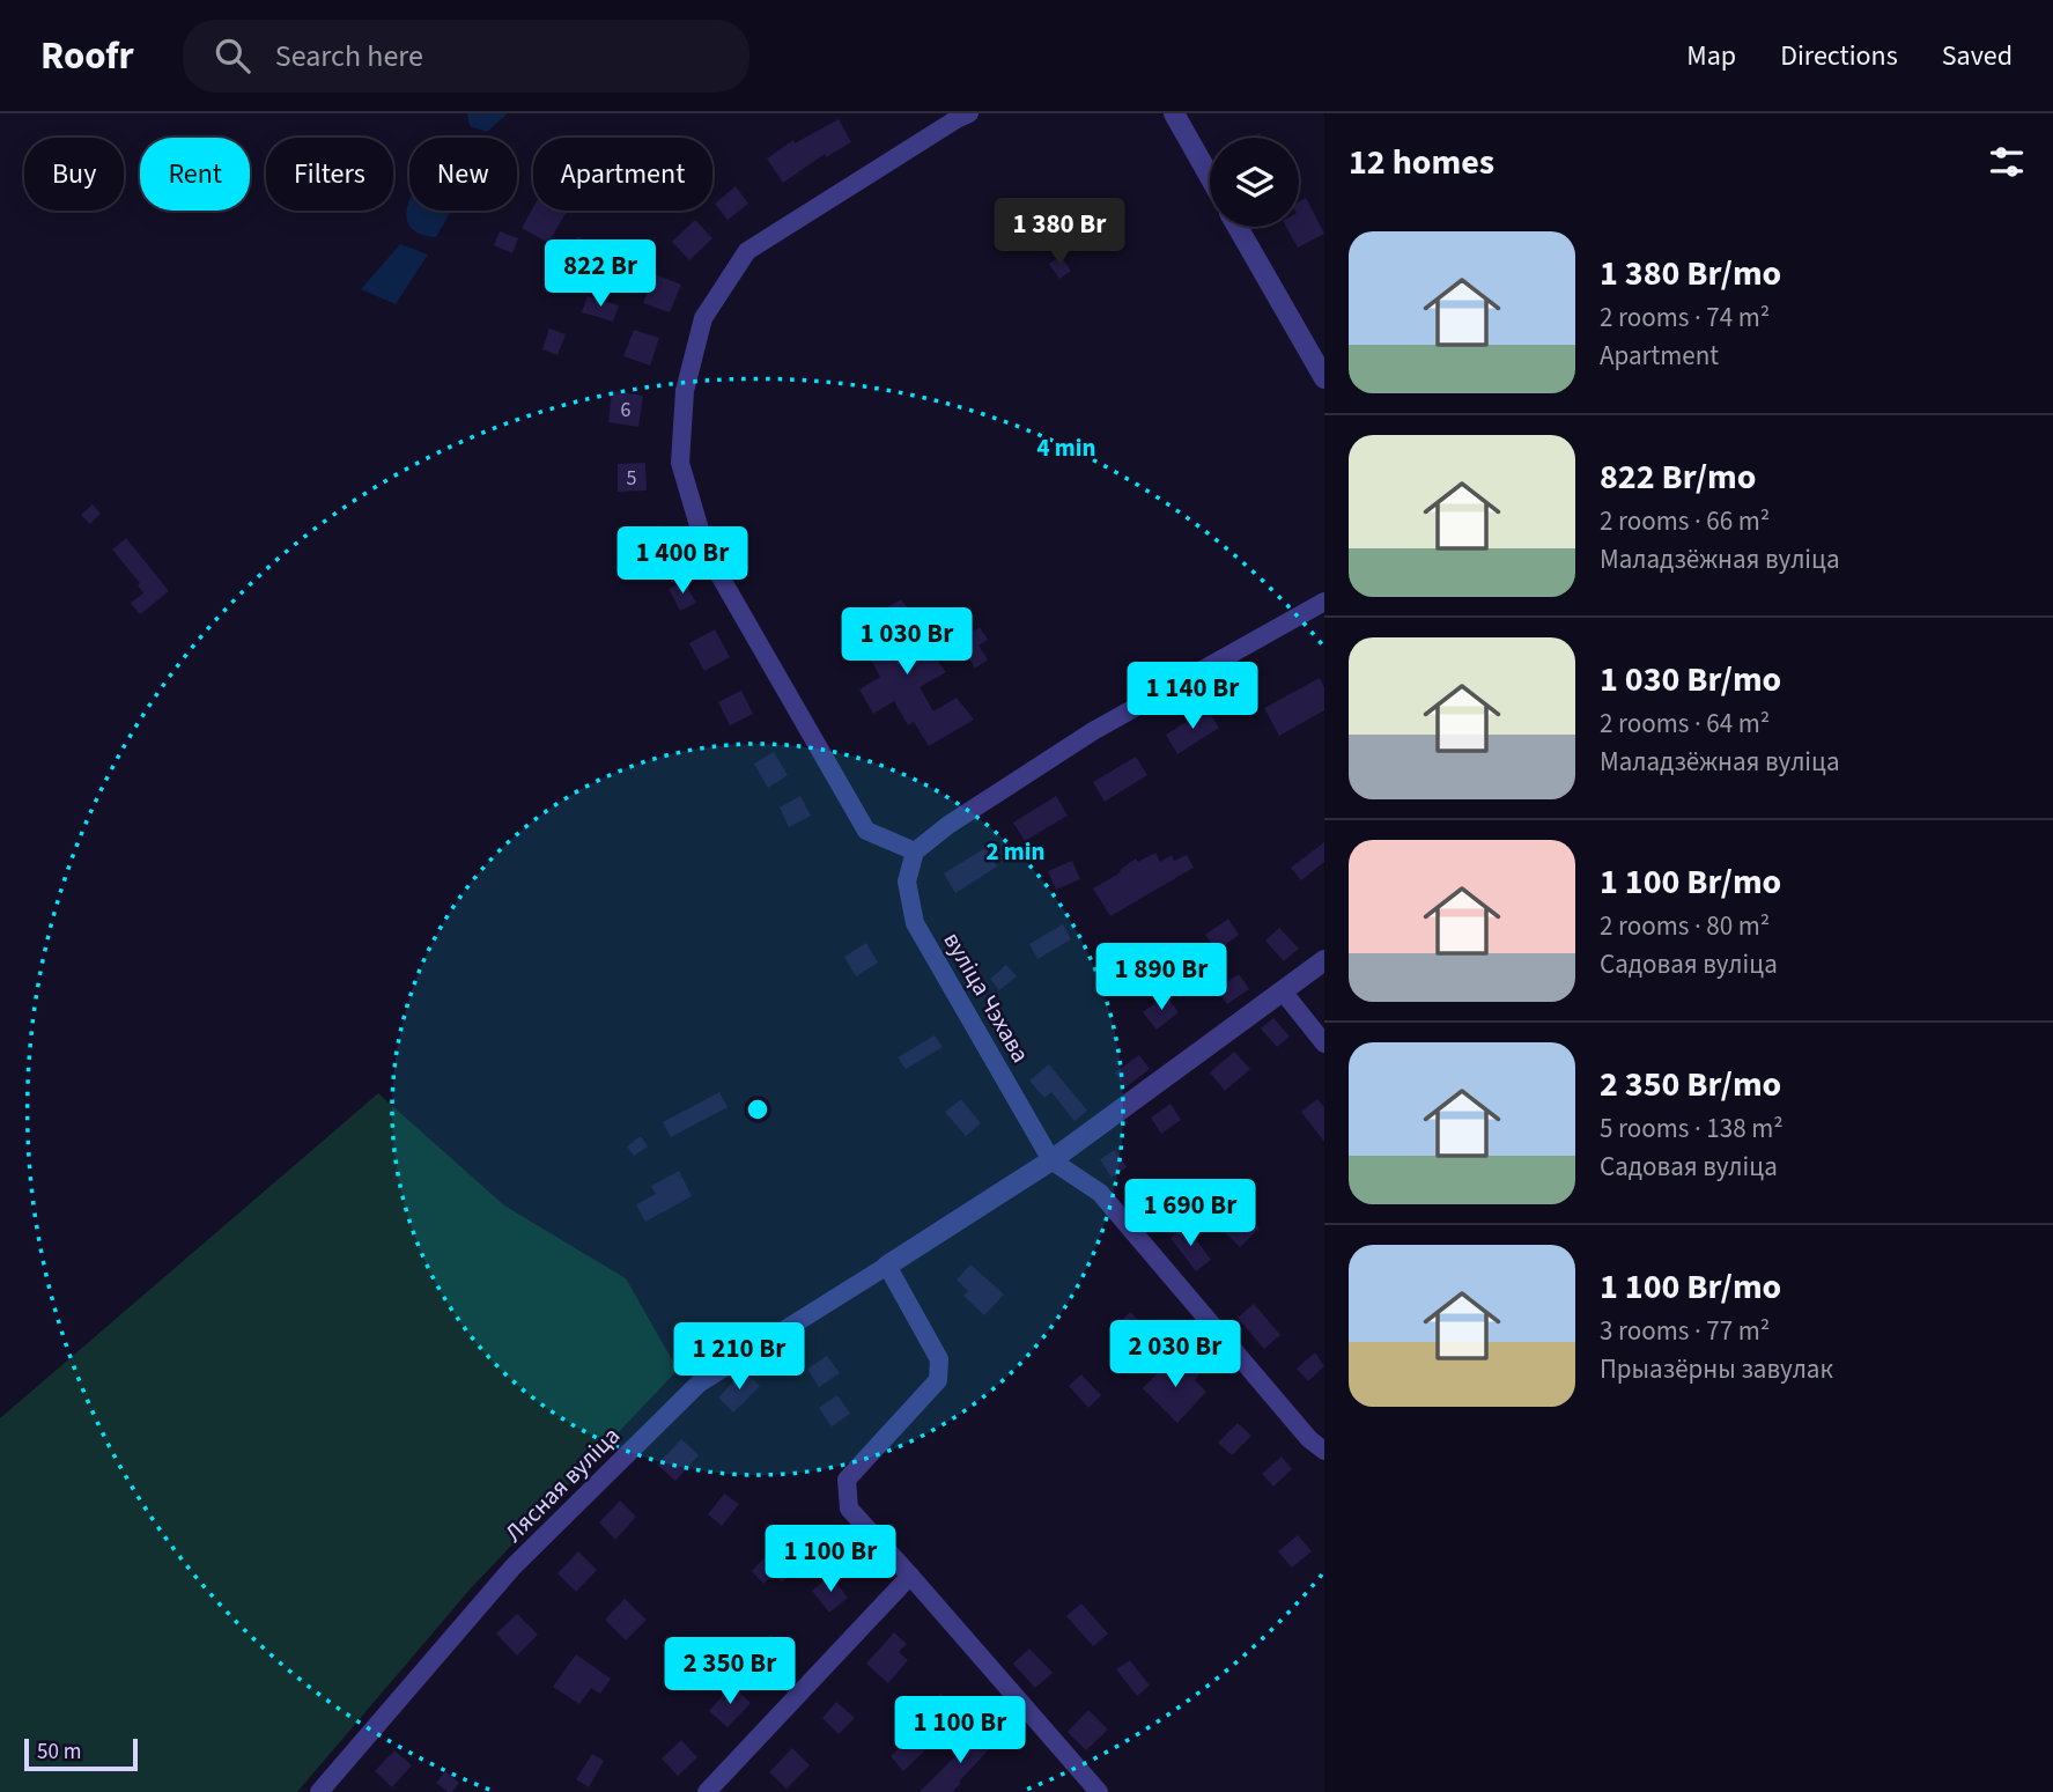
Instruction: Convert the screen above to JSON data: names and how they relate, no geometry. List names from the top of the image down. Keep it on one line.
{"streets":{"street":["вуліца Чэхава","Лясная вуліца"]},"house_numbers":["6","5"],"scale_bar":"50 m","page":{"header":"Roofr","search":"Search here","nav":["Map","Directions","Saved"],"heading":"12 homes","chip":["Buy","Rent","Filters","New","Apartment"],"price":["1 380 Br","822 Br","1 400 Br","1 030 Br","1 140 Br","1 890 Br","1 690 Br","2 030 Br","1 210 Br","1 100 Br","2 350 Br","1 100 Br"],"list":[{"name":"1 380 Br/mo","note":"2 rooms · 74 m² · Apartment"},{"name":"822 Br/mo","note":"2 rooms · 66 m² · Маладзёжная вуліца"},{"name":"1 030 Br/mo","note":"2 rooms · 64 m² · Маладзёжная вуліца"},{"name":"1 100 Br/mo","note":"2 rooms · 80 m² · Садовая вуліца"},{"name":"2 350 Br/mo","note":"5 rooms · 138 m² · Садовая вуліца"},{"name":"1 100 Br/mo","note":"3 rooms · 77 m² · Прыазёрны завулак"}],"scale":"50 m"},"rings":["4 min","2 min"]}
